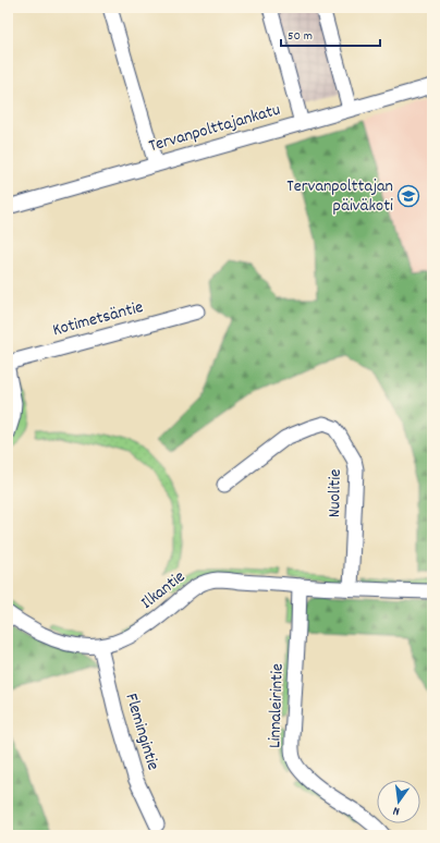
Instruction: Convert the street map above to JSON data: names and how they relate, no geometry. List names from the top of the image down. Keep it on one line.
{"streets":{"street":["Tervanpolttajankatu","Kotimetsäntie","Nuolitie","Ilkantie","Linnaleirintie","Flemingintie"]},"crossings":[["Nuolitie","Ilkantie"],["Ilkantie","Linnaleirintie"],["Ilkantie","Flemingintie"]],"places":{"school or university":["Tervanpolttajan päiväkoti"]},"scale_bar":"50 m","north":"bottom"}
